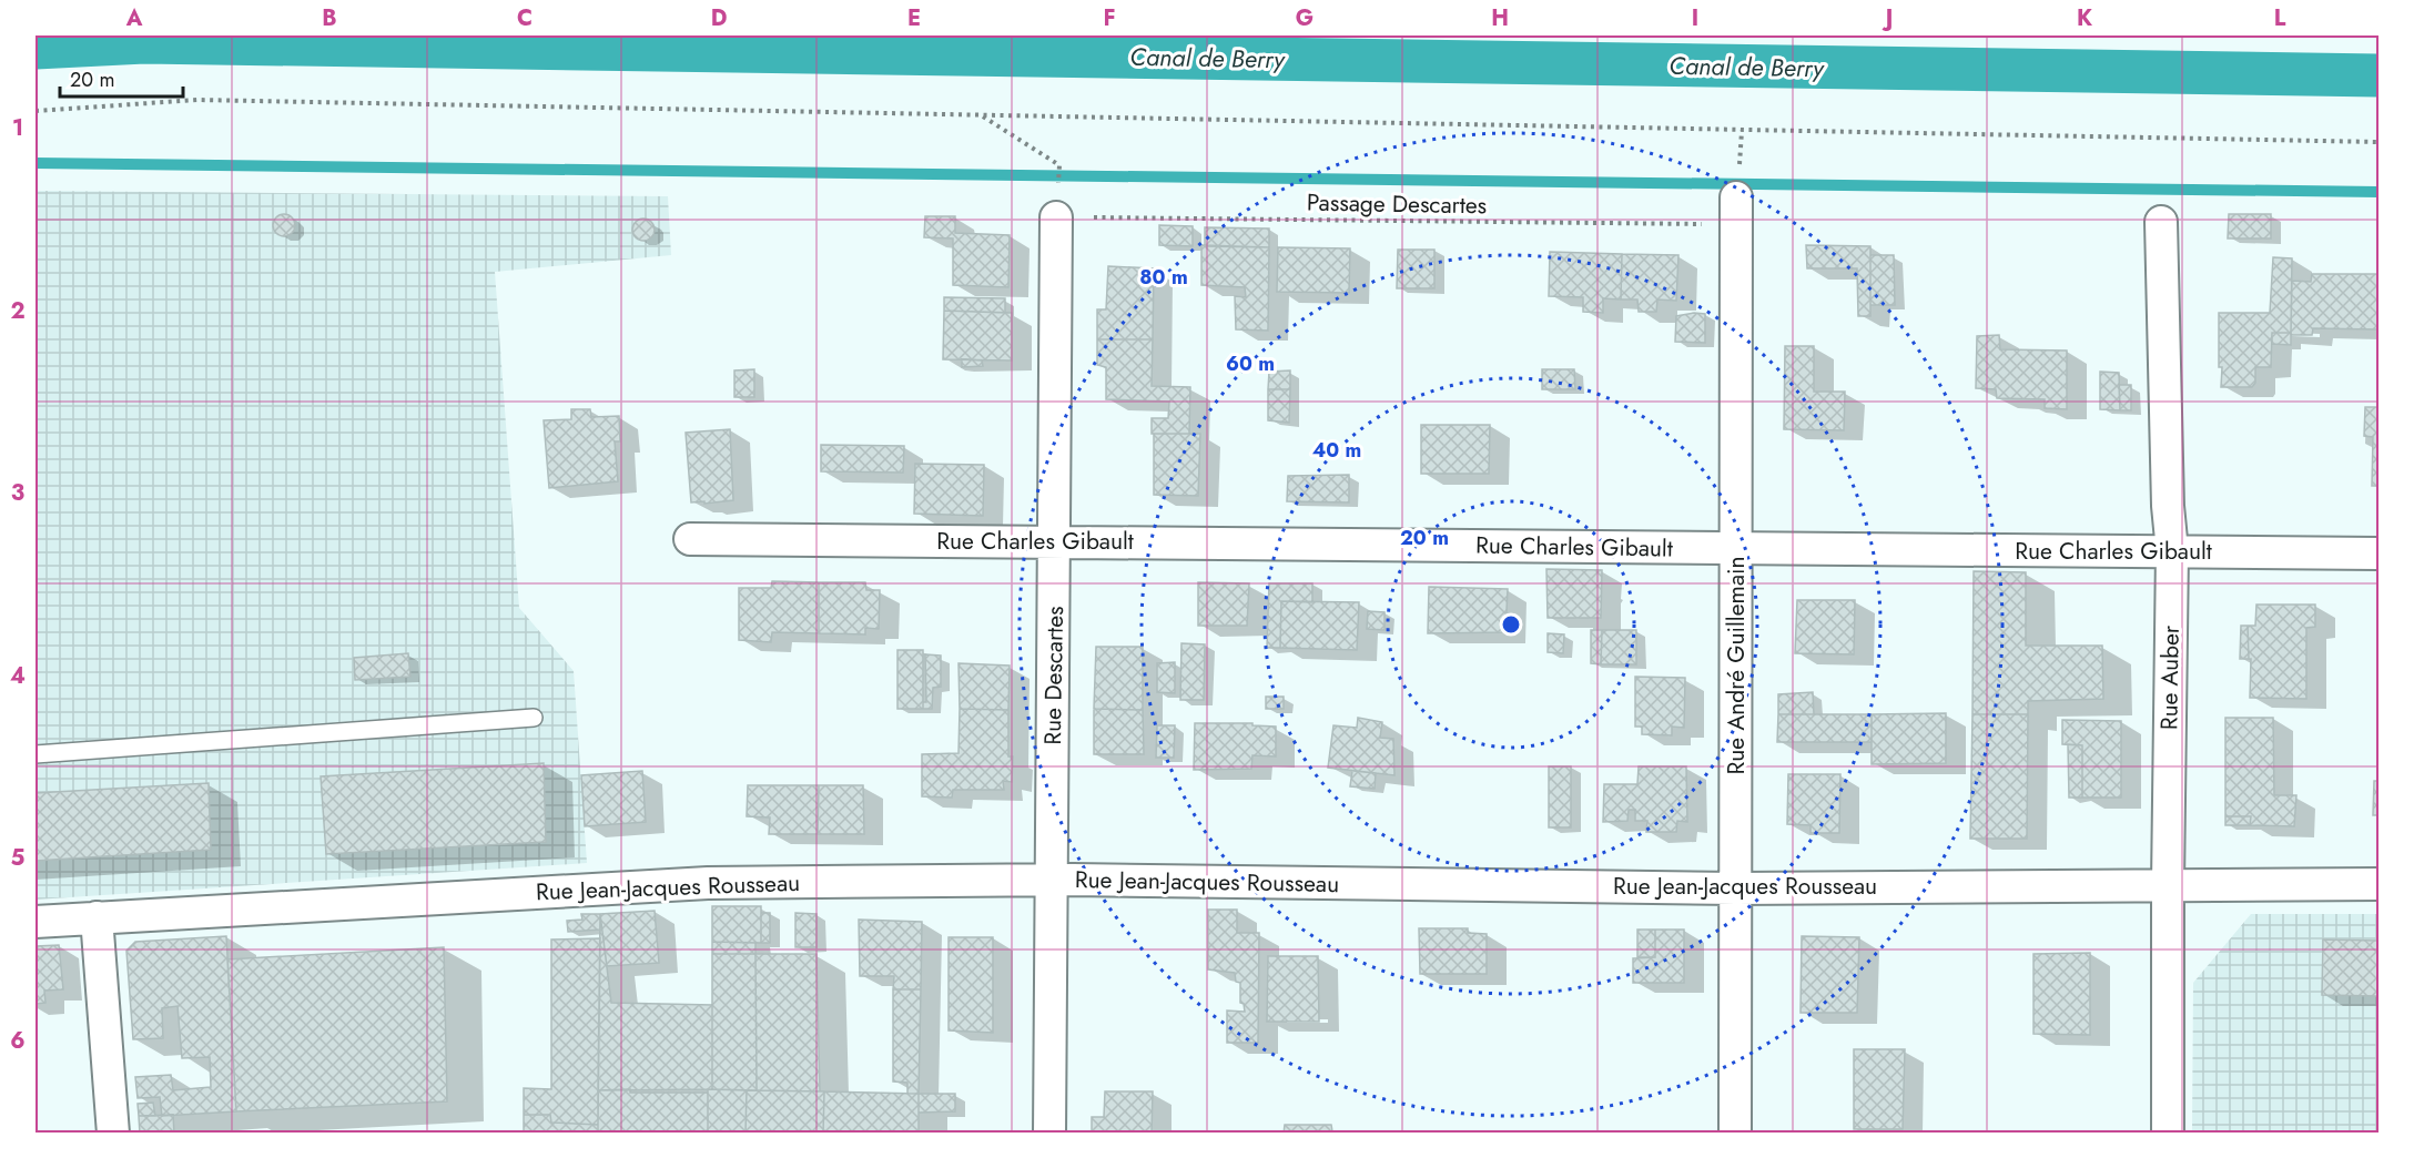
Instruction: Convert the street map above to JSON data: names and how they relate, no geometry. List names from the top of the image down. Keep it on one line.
{"streets":{"street":["Rue Charles Gibault","Rue André Guillemain","Rue Descartes","Rue Auber","Rue Jean-Jacques Rousseau"],"path":["Passage Descartes"]},"crossings":[["Passage Descartes","Rue André Guillemain"],["Passage Descartes","Rue Descartes"],["Rue Charles Gibault","Rue André Guillemain"],["Rue Charles Gibault","Rue Descartes"],["Rue Charles Gibault","Rue Auber"],["Rue André Guillemain","Rue Jean-Jacques Rousseau"],["Rue Descartes","Rue Jean-Jacques Rousseau"],["Rue Auber","Rue Jean-Jacques Rousseau"]],"water":["Canal de Berry"],"scale_bar":"20 m","grid":{"columns":["A","B","C","D","E","F","G","H","I","J","K","L"],"rows":["1","2","3","4","5","6"]},"rings":["80 m","60 m","40 m","20 m"]}
